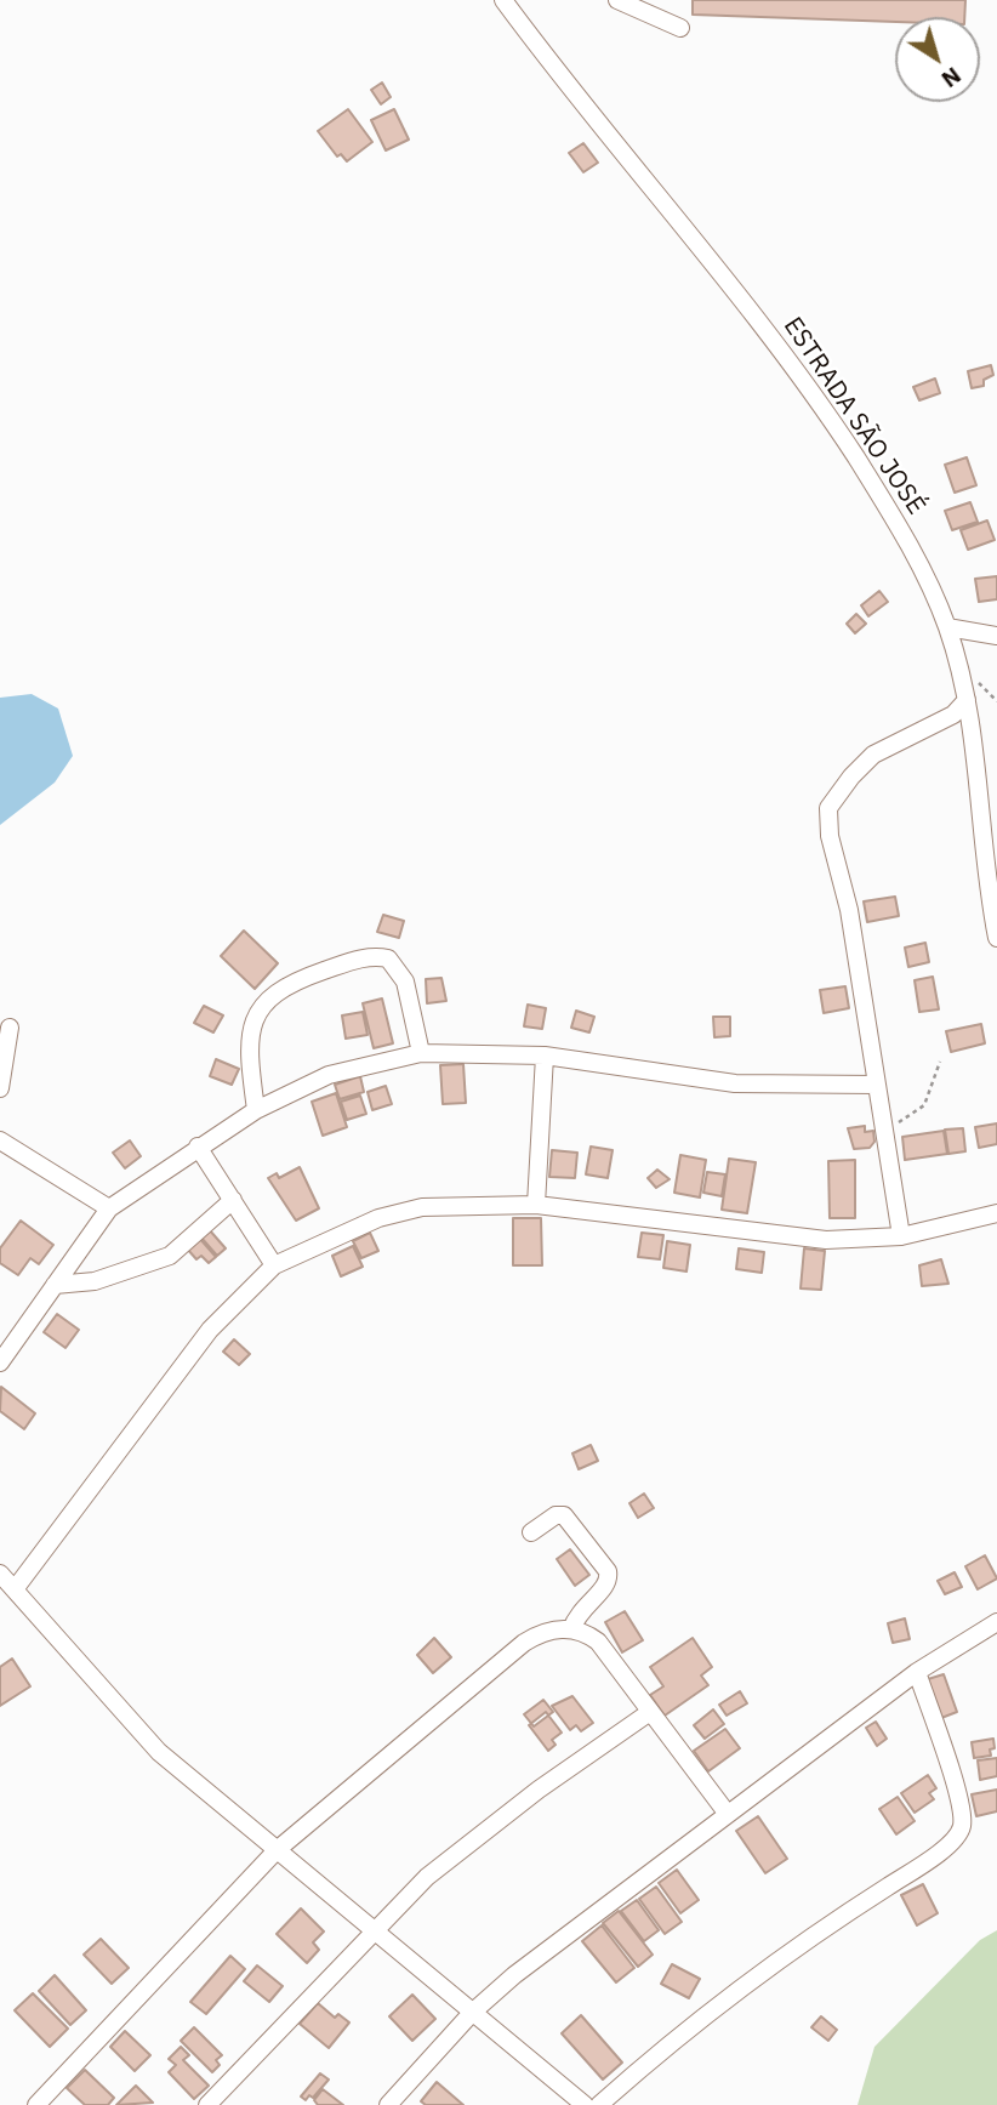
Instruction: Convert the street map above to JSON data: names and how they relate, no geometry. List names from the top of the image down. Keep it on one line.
{"streets":{"street":["ESTRADA SÃO JOSÉ"]},"north":"bottom right"}
